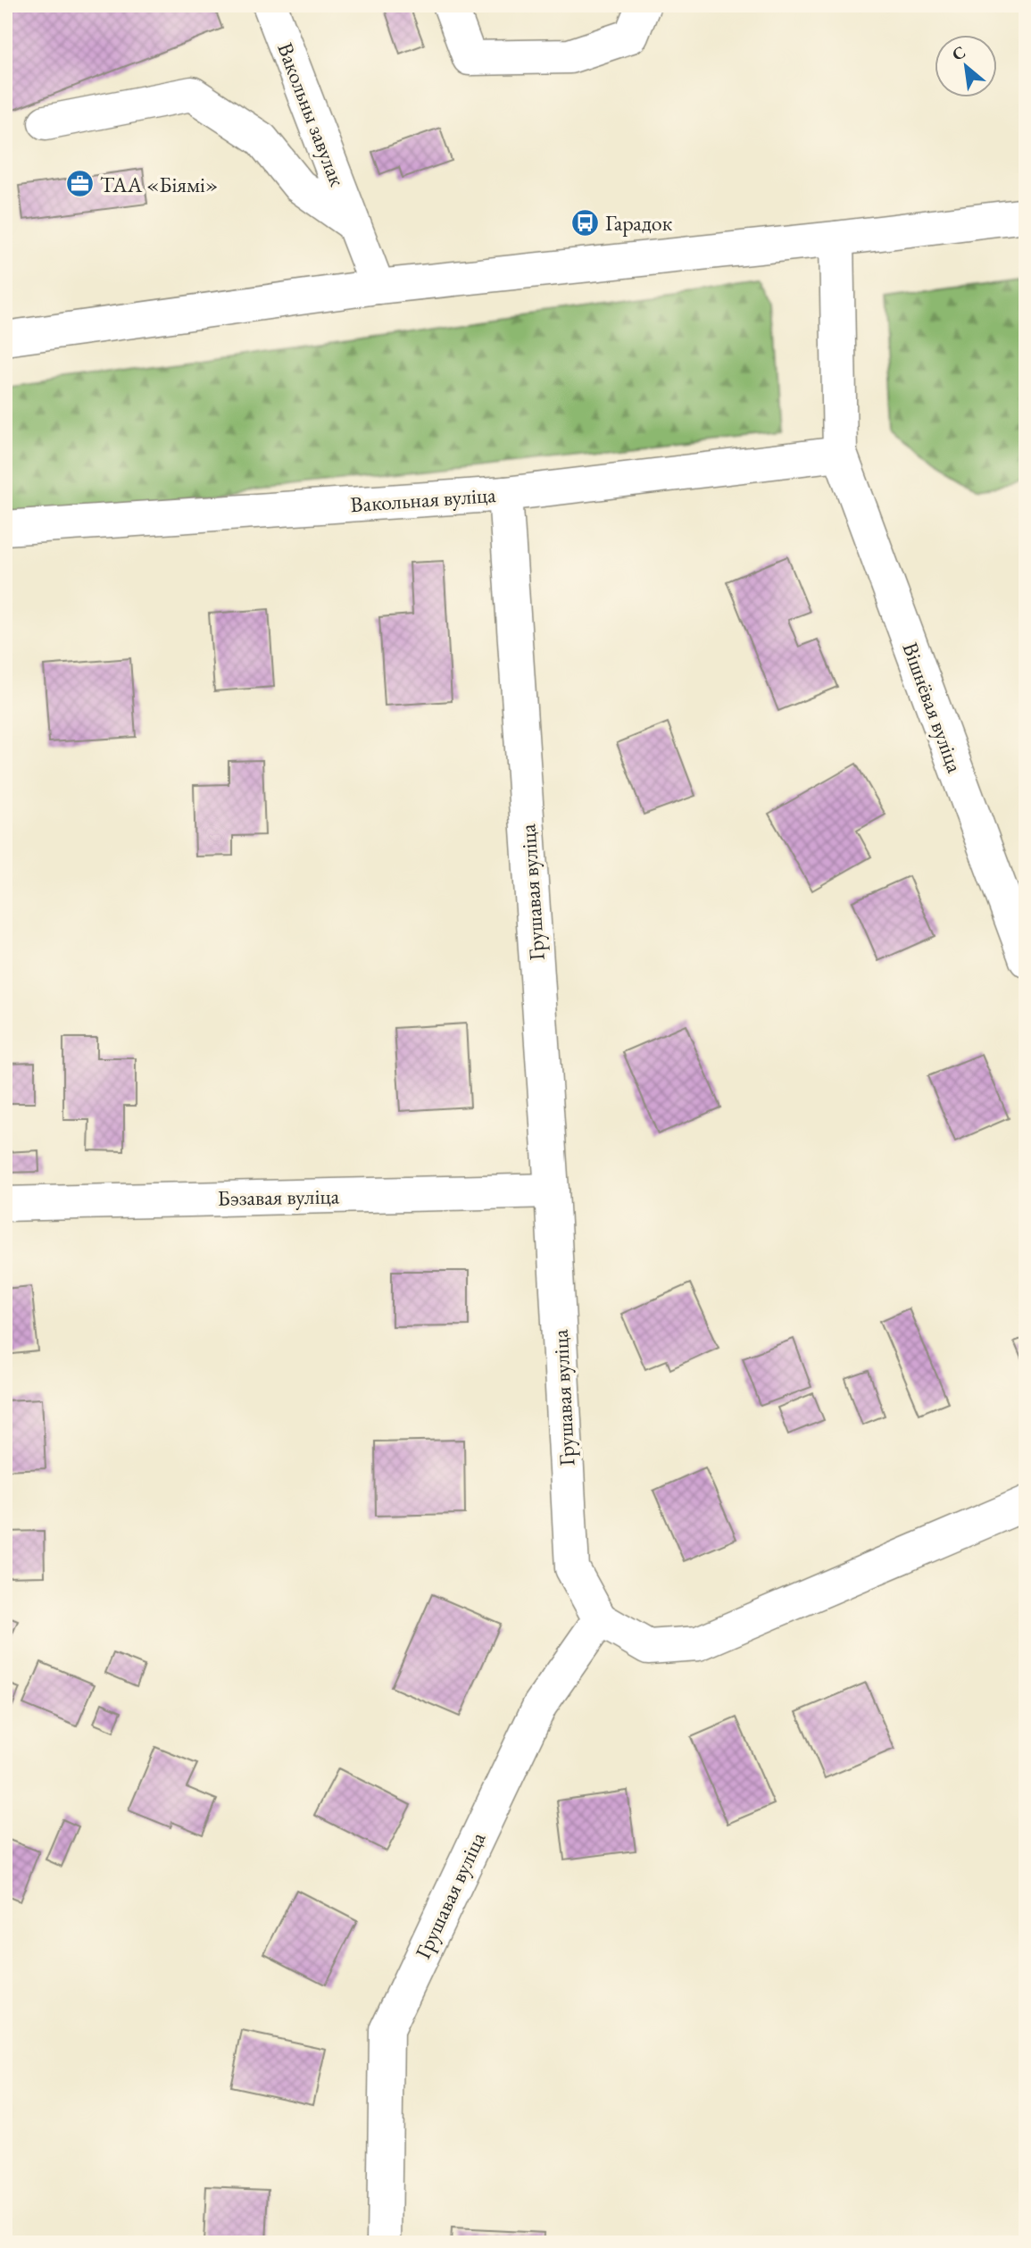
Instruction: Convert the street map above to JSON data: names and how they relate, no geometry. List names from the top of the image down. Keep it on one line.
{"streets":{"street":["Вакольны завулак","Вакольная вуліца","Вішнёвая вуліца","Грушавая вуліца","Бэзавая вуліца"]},"crossings":[["Вакольная вуліца","Вішнёвая вуліца"],["Вакольная вуліца","Грушавая вуліца"],["Грушавая вуліца","Бэзавая вуліца"]],"places":{"office":["ТАА «Біямі»"],"bus stop":["Гарадок"]},"north":"top left"}
